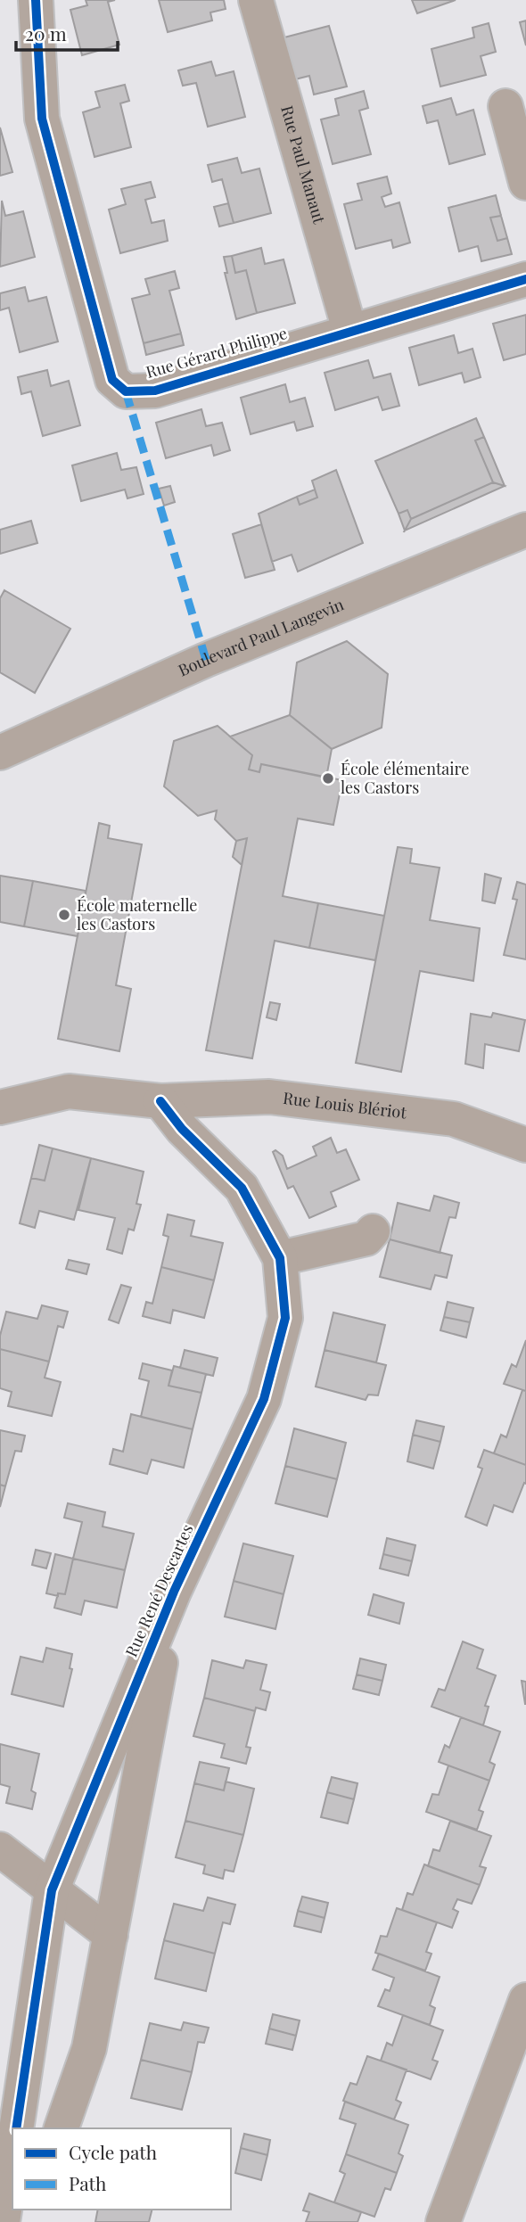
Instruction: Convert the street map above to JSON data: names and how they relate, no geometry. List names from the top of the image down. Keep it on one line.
{"streets":{"street":["Rue Paul Manaut","Rue Gérard Philippe","Boulevard Paul Langevin","Rue Louis Blériot","Rue René Descartes"]},"crossings":[["Rue Paul Manaut","Rue Gérard Philippe"],["Rue Louis Blériot","Rue René Descartes"]],"places":["École élémentaire les Castors","École maternelle les Castors"],"legend":["Cycle path","Path"],"scale_bar":"20 m"}
